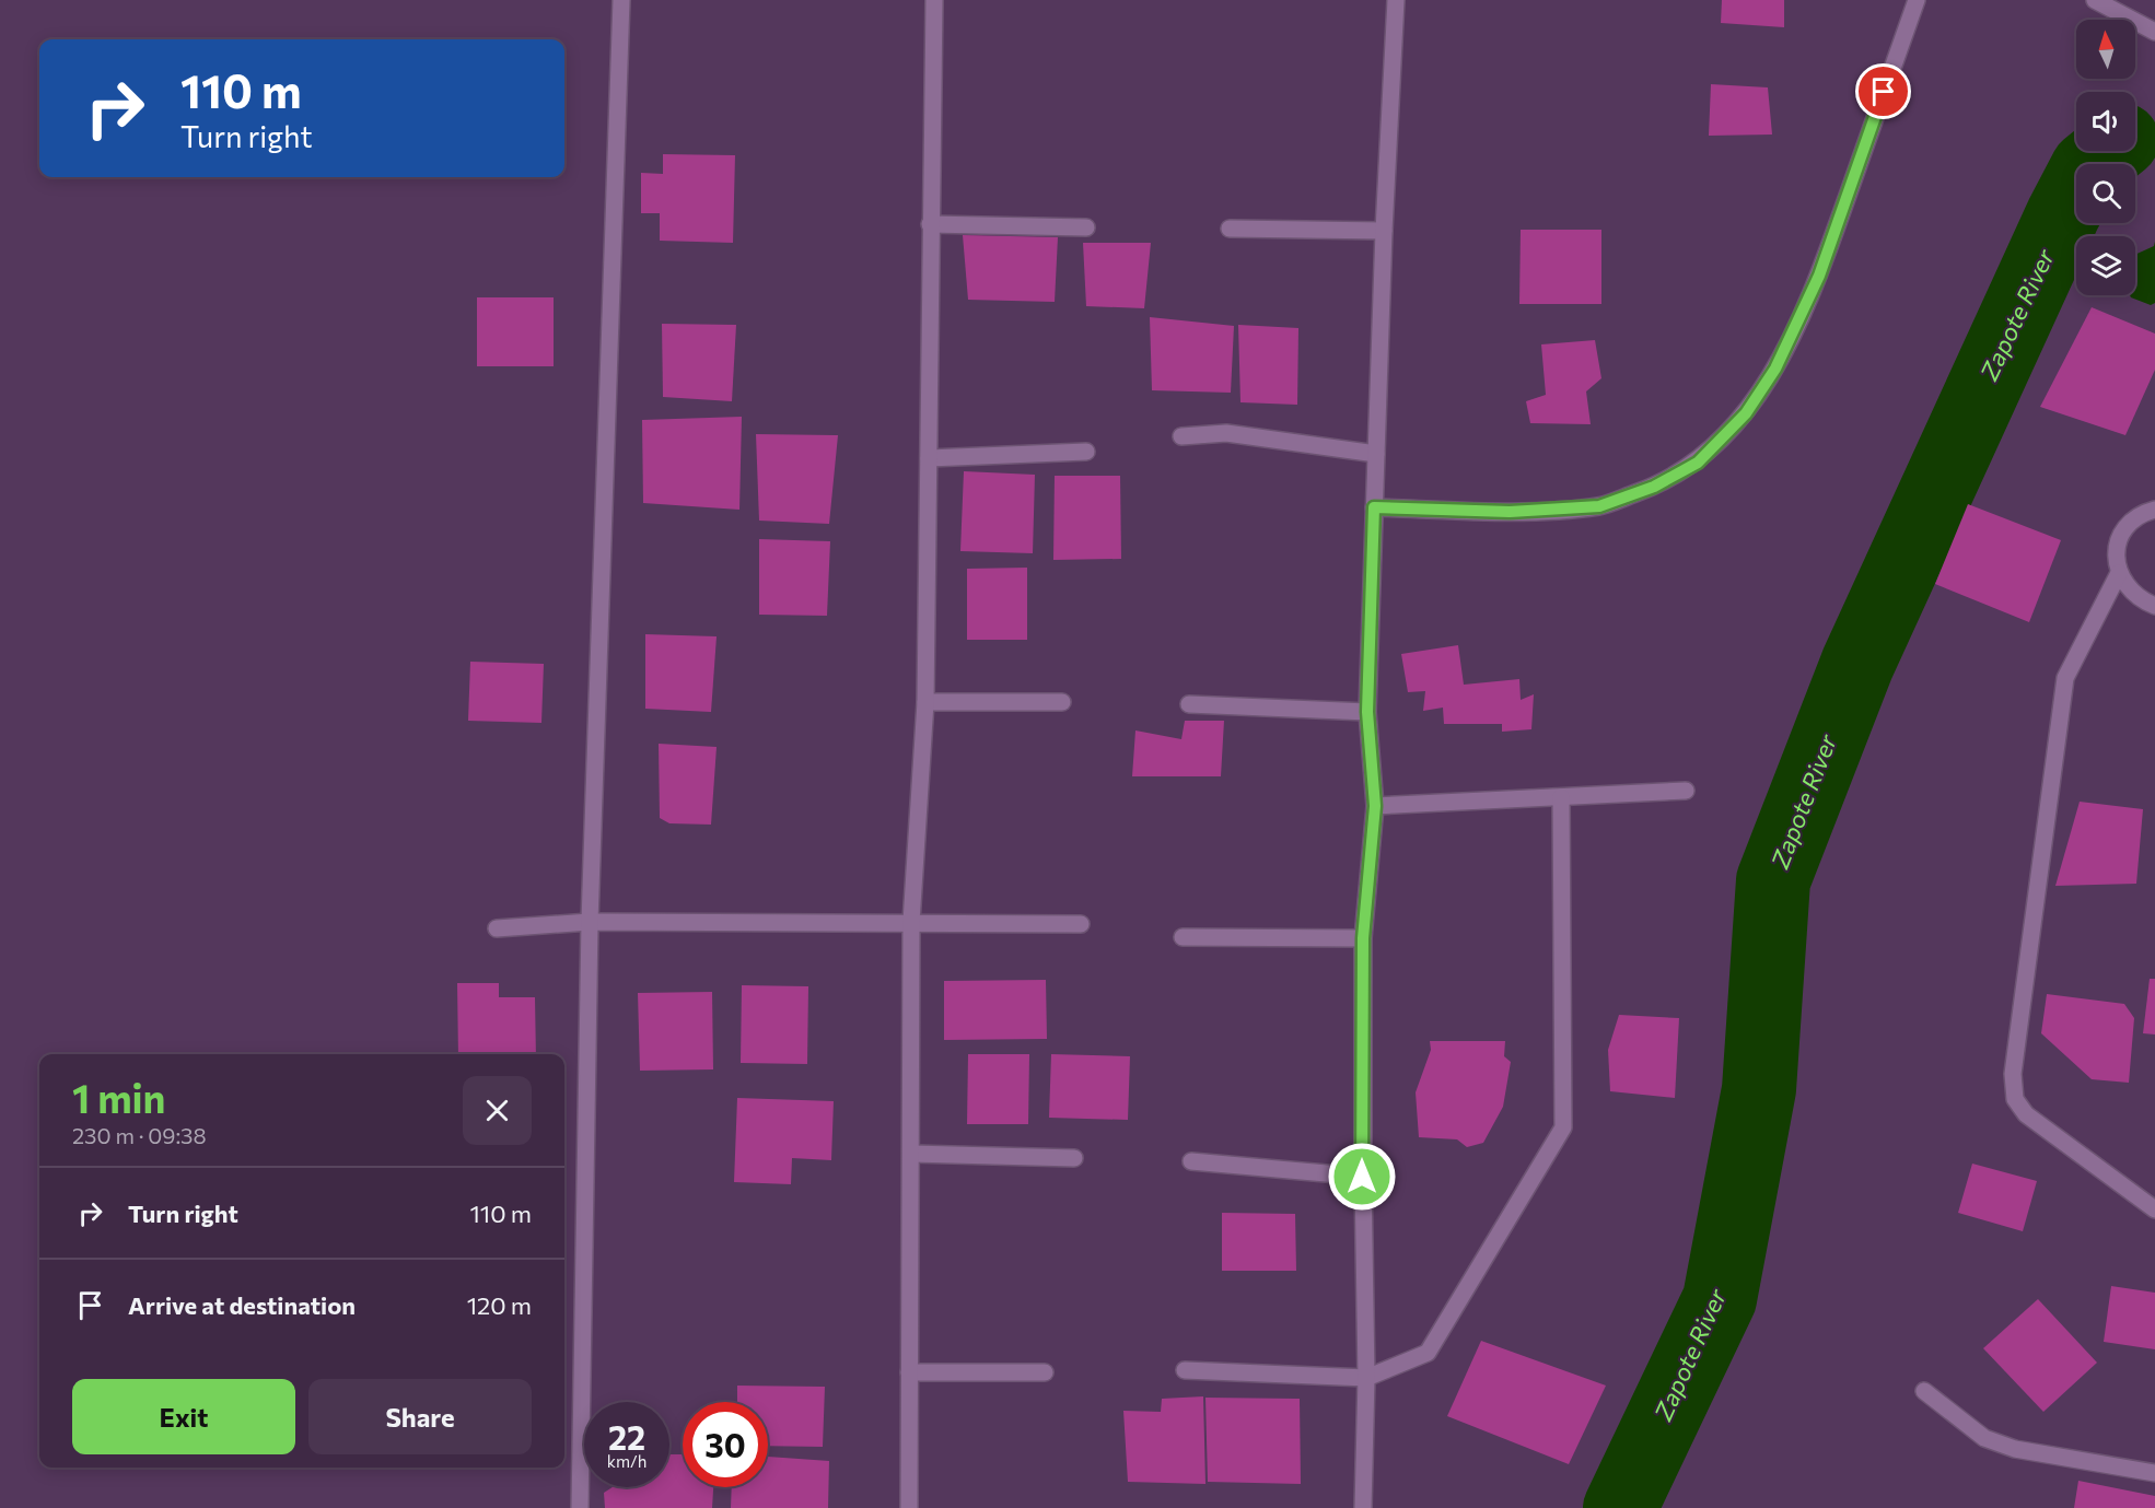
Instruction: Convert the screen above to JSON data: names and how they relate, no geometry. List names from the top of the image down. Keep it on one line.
{"water":["Zapote River"],"north":"top","page":{"turn":["110 m","Turn right"],"heading":["1 min","230 m · 09:38"],"list":[{"name":"Turn right","value":"110 m"},{"name":"Arrive at destination","value":"120 m"}],"buttons":["Exit","Share"],"speed":"22 km/h","limit":"30"}}
